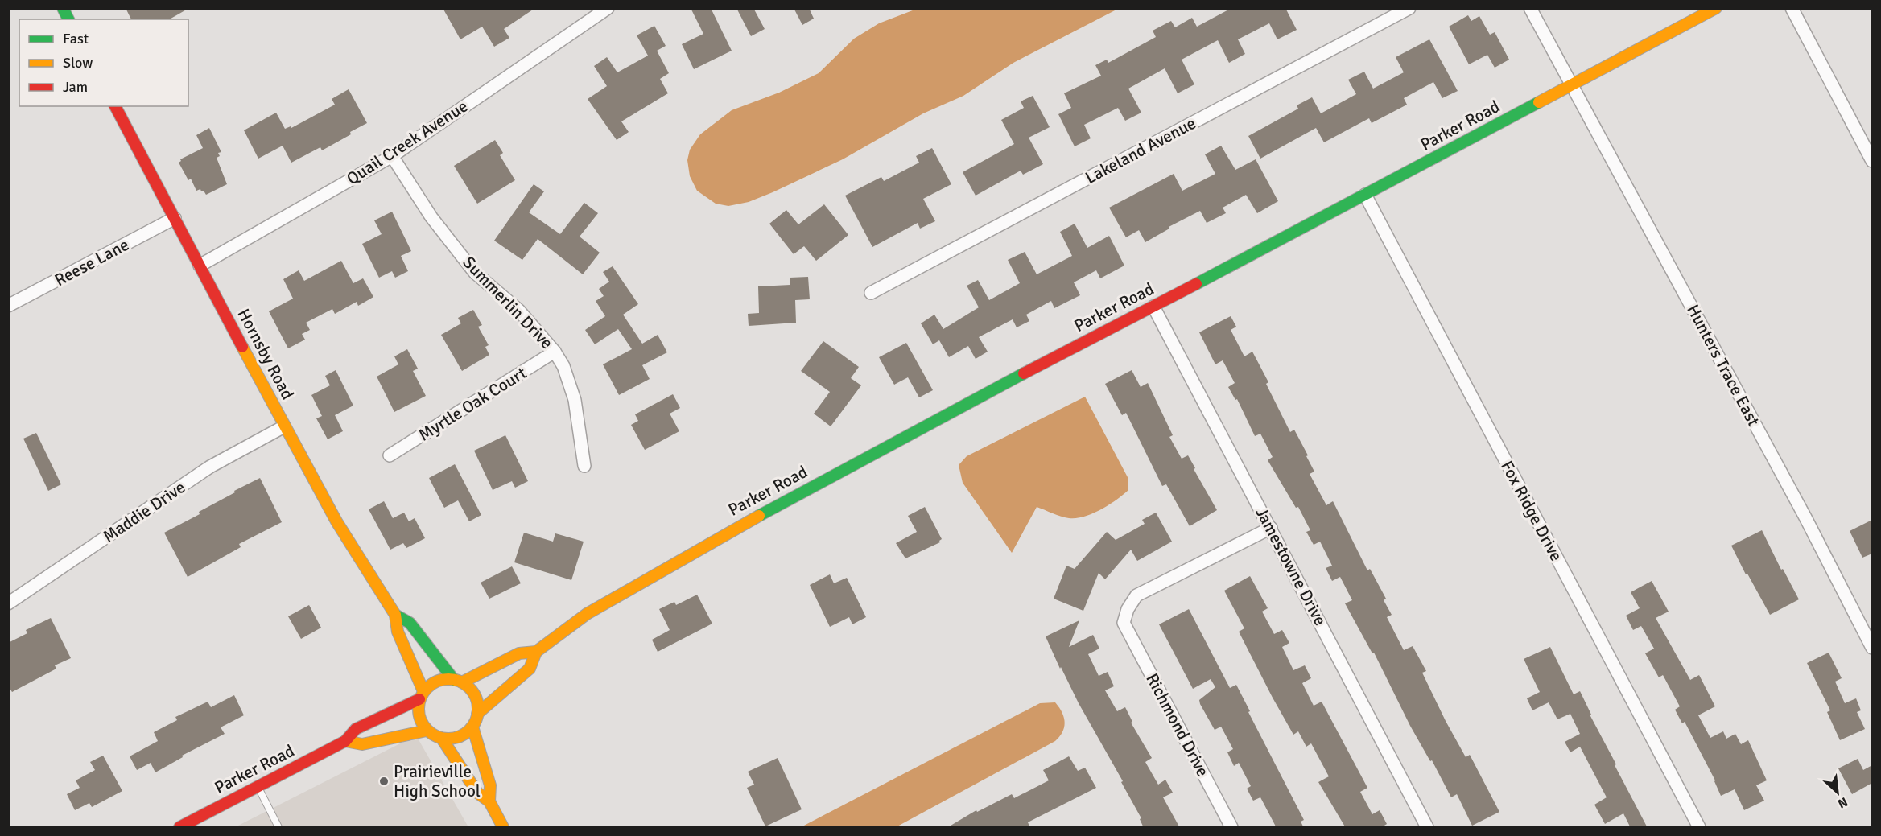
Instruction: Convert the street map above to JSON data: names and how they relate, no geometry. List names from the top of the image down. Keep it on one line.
{"streets":{"street":["Parker Road","Quail Creek Avenue","Lakeland Avenue","Reese Lane","Summerlin Drive","Hornsby Road","Hunters Trace East","Myrtle Oak Court","Fox Ridge Drive","Maddie Drive","Jamestowne Drive","Richmond Drive"]},"crossings":[["Parker Road","Hornsby Road"],["Parker Road","Hunters Trace East"],["Parker Road","Fox Ridge Drive"],["Parker Road","Jamestowne Drive"],["Quail Creek Avenue","Summerlin Drive"],["Quail Creek Avenue","Hornsby Road"],["Reese Lane","Hornsby Road"],["Summerlin Drive","Myrtle Oak Court"],["Hornsby Road","Maddie Drive"],["Jamestowne Drive","Richmond Drive"]],"places":["Prairieville High School"],"legend":["Fast","Slow","Jam"],"north":"bottom right"}
